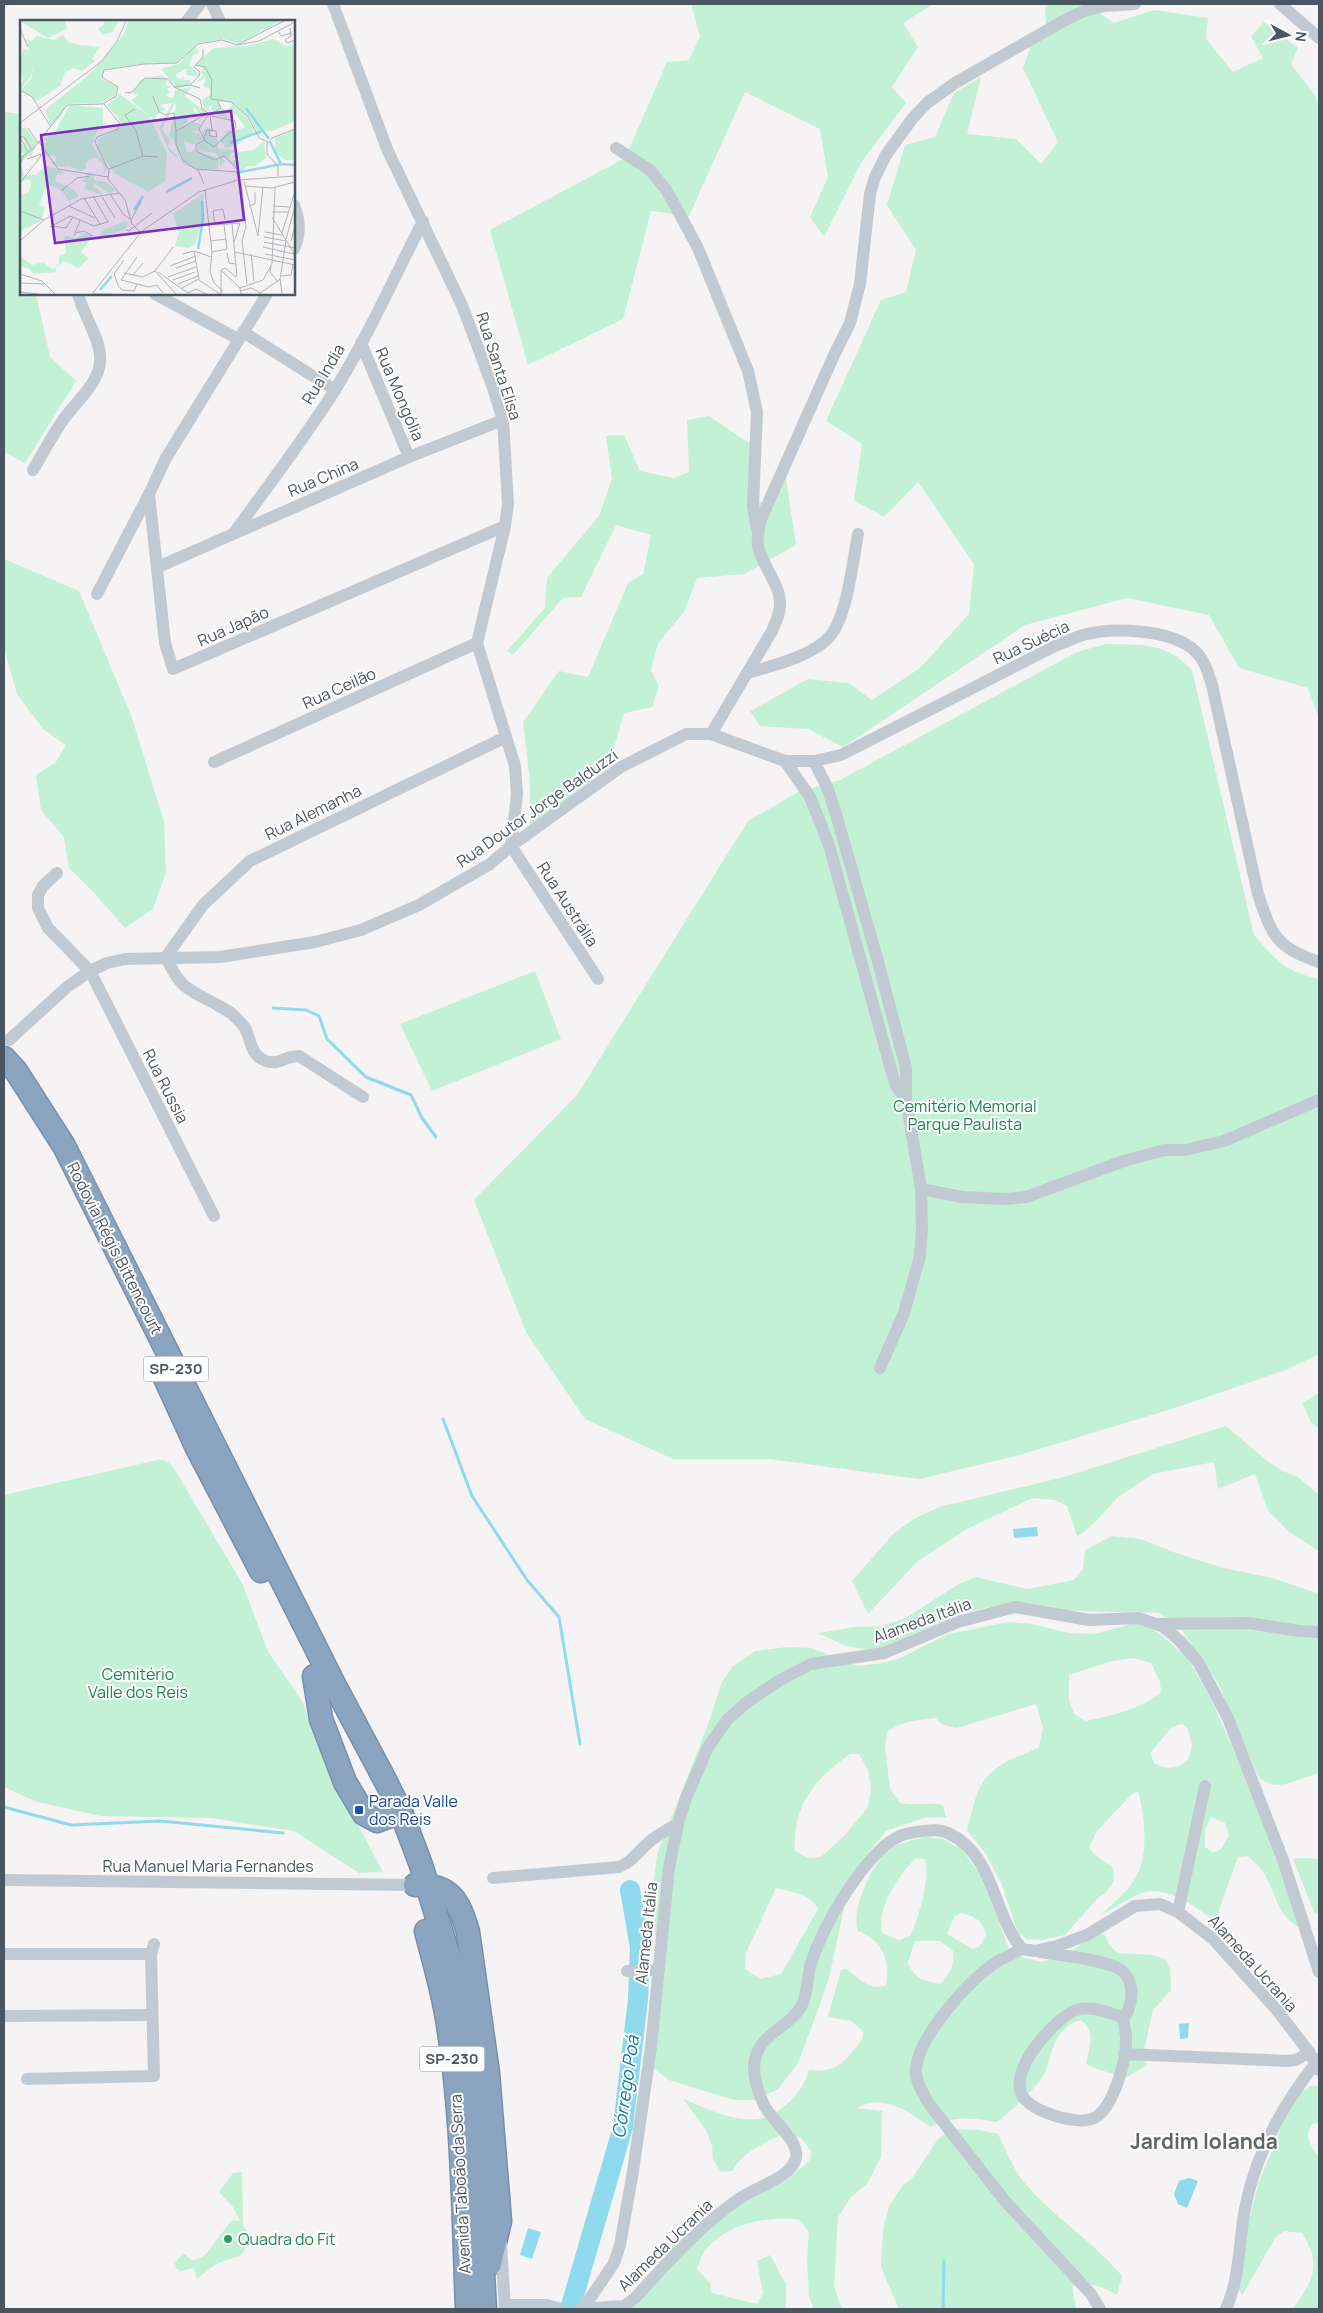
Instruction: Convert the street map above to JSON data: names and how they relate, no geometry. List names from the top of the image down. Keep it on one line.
{"streets":{"highway":["Rodovia Régis Bittencourt","SP-230","Avenida Taboão da Serra"],"street":["Rua Santa Elisa","Rua India","Rua Mongólia","Rua China","Rua Japão","Rua Suécia","Rua Ceilão","Rua Doutor Jorge Balduzzi","Rua Alemanha","Rua Austrália","Rua Russia","Alameda Itália","Rua Manuel Maria Fernandes","Alameda Ucrania"]},"crossings":[["Rua Santa Elisa","Rua India"],["Rua Santa Elisa","Rua China"],["Rua Santa Elisa","Rua Japão"],["Rua Santa Elisa","Rua Ceilão"],["Rua India","Rua Mongólia"],["Rua India","Rua China"],["Rua Mongólia","Rua China"],["Rua China","Rua Japão"],["Rua Suécia","Rua Doutor Jorge Balduzzi"],["Rua Doutor Jorge Balduzzi","Rua Alemanha"],["Rua Doutor Jorge Balduzzi","Rua Austrália"],["Rua Doutor Jorge Balduzzi","Rua Russia"],["Rua Doutor Jorge Balduzzi","Rodovia Régis Bittencourt"],["Rodovia Régis Bittencourt","Avenida Taboão da Serra"],["Alameda Itália","Alameda Ucrania"],["Rua Manuel Maria Fernandes","Avenida Taboão da Serra"]],"districts":["Jardim Iolanda"],"water":["Córrego Poá"],"parks":["Cemitério Memorial Parque Paulista","Cemitério Valle dos Reis"],"places":{"transit":["Parada Valle dos Reis"],"other":["Quadra do Fit"]},"north":"right"}
